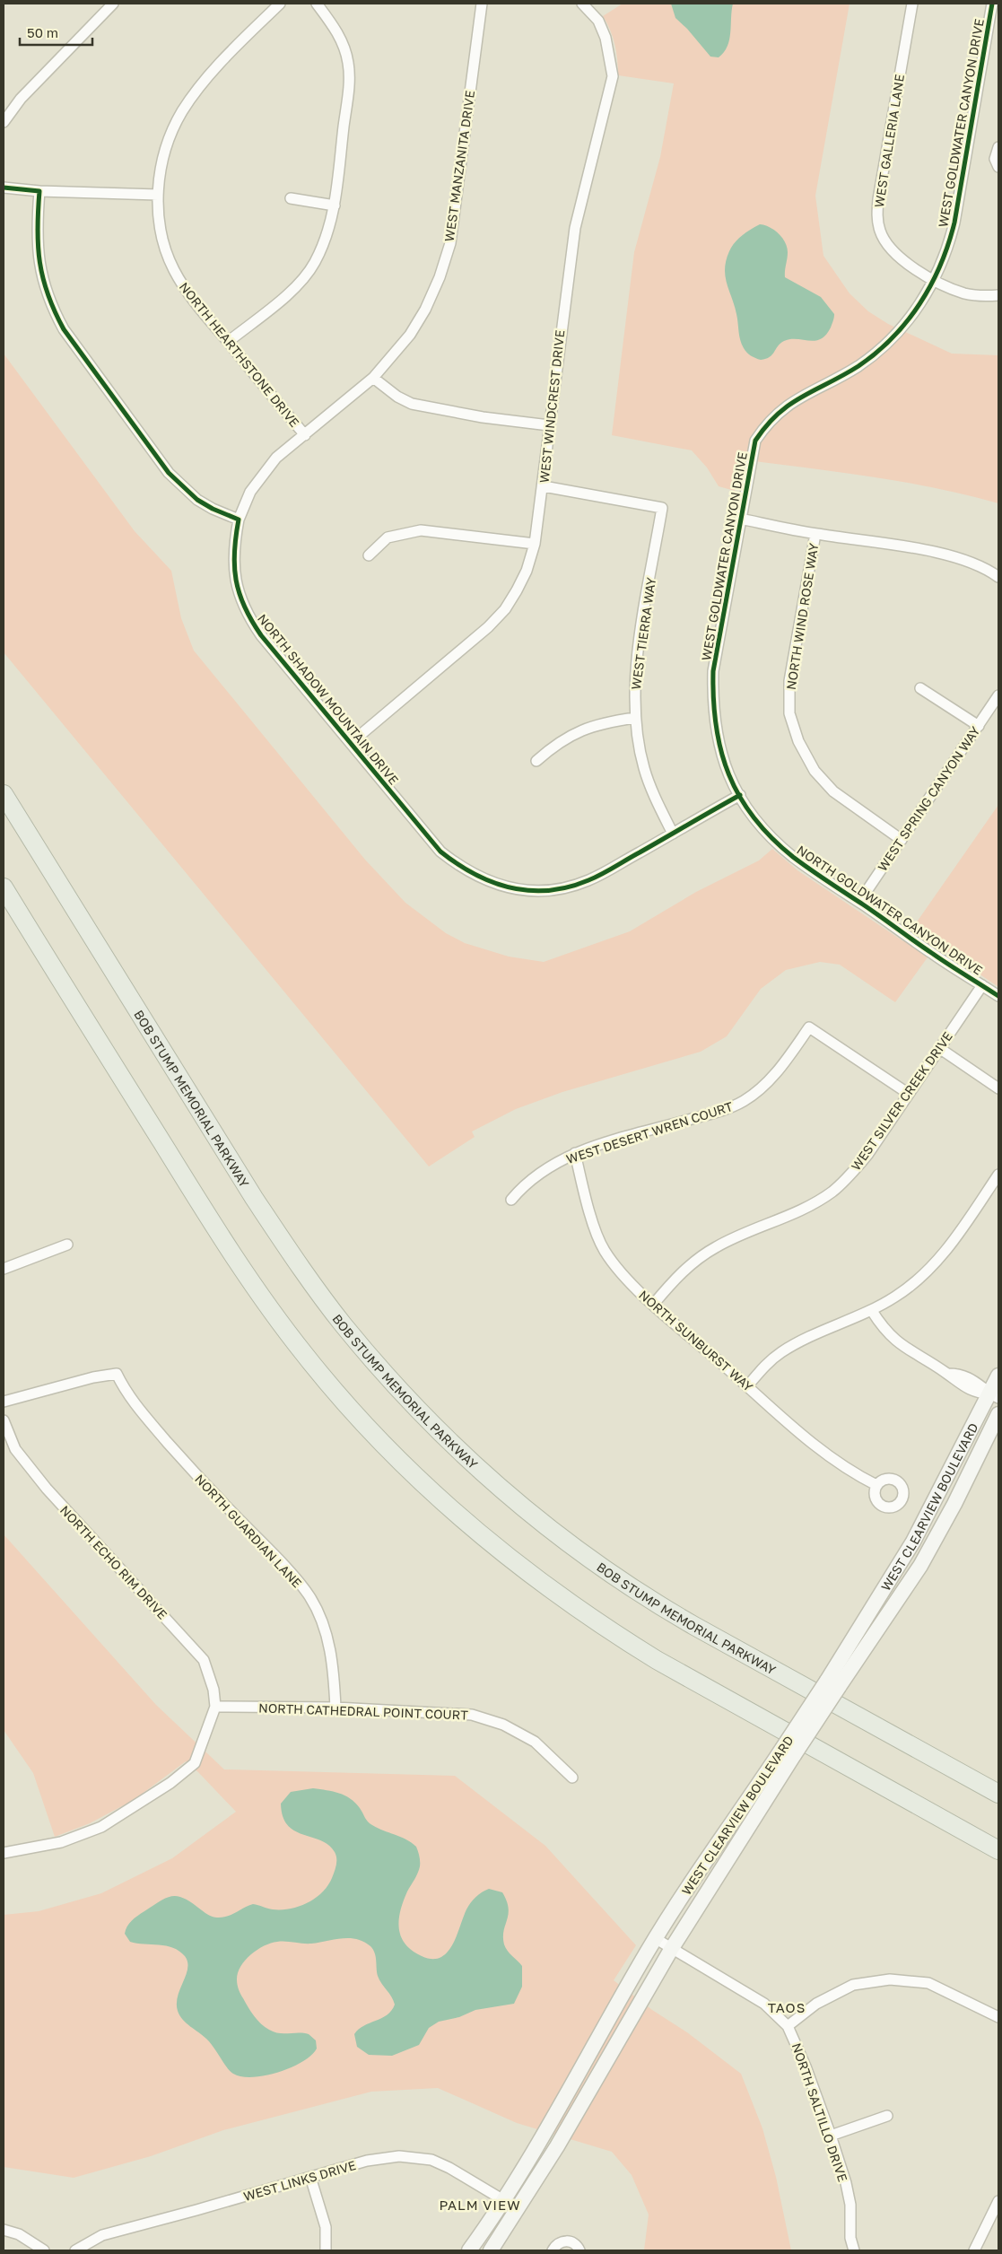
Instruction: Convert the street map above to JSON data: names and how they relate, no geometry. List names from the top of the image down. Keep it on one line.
{"streets":{"highway":["BOB STUMP MEMORIAL PARKWAY"],"street":["WEST GOLDWATER CANYON DRIVE","WEST GALLERIA LANE","WEST MANZANITA DRIVE","NORTH HEARTHSTONE DRIVE","WEST WINDCREST DRIVE","NORTH WIND ROSE WAY","WEST TIERRA WAY","NORTH SHADOW MOUNTAIN DRIVE","WEST SPRING CANYON WAY","NORTH GOLDWATER CANYON DRIVE","WEST SILVER CREEK DRIVE","WEST DESERT WREN COURT","NORTH SUNBURST WAY","WEST CLEARVIEW BOULEVARD","NORTH GUARDIAN LANE","NORTH ECHO RIM DRIVE","NORTH CATHEDRAL POINT COURT","NORTH SALTILLO DRIVE","WEST LINKS DRIVE"]},"crossings":[["WEST GOLDWATER CANYON DRIVE","WEST GALLERIA LANE"],["WEST GOLDWATER CANYON DRIVE","NORTH SHADOW MOUNTAIN DRIVE"],["WEST GOLDWATER CANYON DRIVE","NORTH GOLDWATER CANYON DRIVE"],["WEST MANZANITA DRIVE","NORTH HEARTHSTONE DRIVE"],["WEST MANZANITA DRIVE","NORTH SHADOW MOUNTAIN DRIVE"],["WEST WINDCREST DRIVE","WEST TIERRA WAY"],["WEST WINDCREST DRIVE","NORTH SHADOW MOUNTAIN DRIVE"],["NORTH WIND ROSE WAY","WEST SPRING CANYON WAY"],["WEST TIERRA WAY","NORTH SHADOW MOUNTAIN DRIVE"],["NORTH SHADOW MOUNTAIN DRIVE","NORTH GOLDWATER CANYON DRIVE"],["WEST SPRING CANYON WAY","NORTH GOLDWATER CANYON DRIVE"],["NORTH GOLDWATER CANYON DRIVE","WEST SILVER CREEK DRIVE"],["WEST SILVER CREEK DRIVE","WEST DESERT WREN COURT"],["WEST SILVER CREEK DRIVE","NORTH SUNBURST WAY"],["WEST DESERT WREN COURT","NORTH SUNBURST WAY"],["WEST CLEARVIEW BOULEVARD","NORTH SALTILLO DRIVE"],["WEST CLEARVIEW BOULEVARD","WEST LINKS DRIVE"],["NORTH GUARDIAN LANE","NORTH CATHEDRAL POINT COURT"],["NORTH ECHO RIM DRIVE","NORTH CATHEDRAL POINT COURT"]],"districts":["TAOS","PALM VIEW"],"scale_bar":"50 m"}
